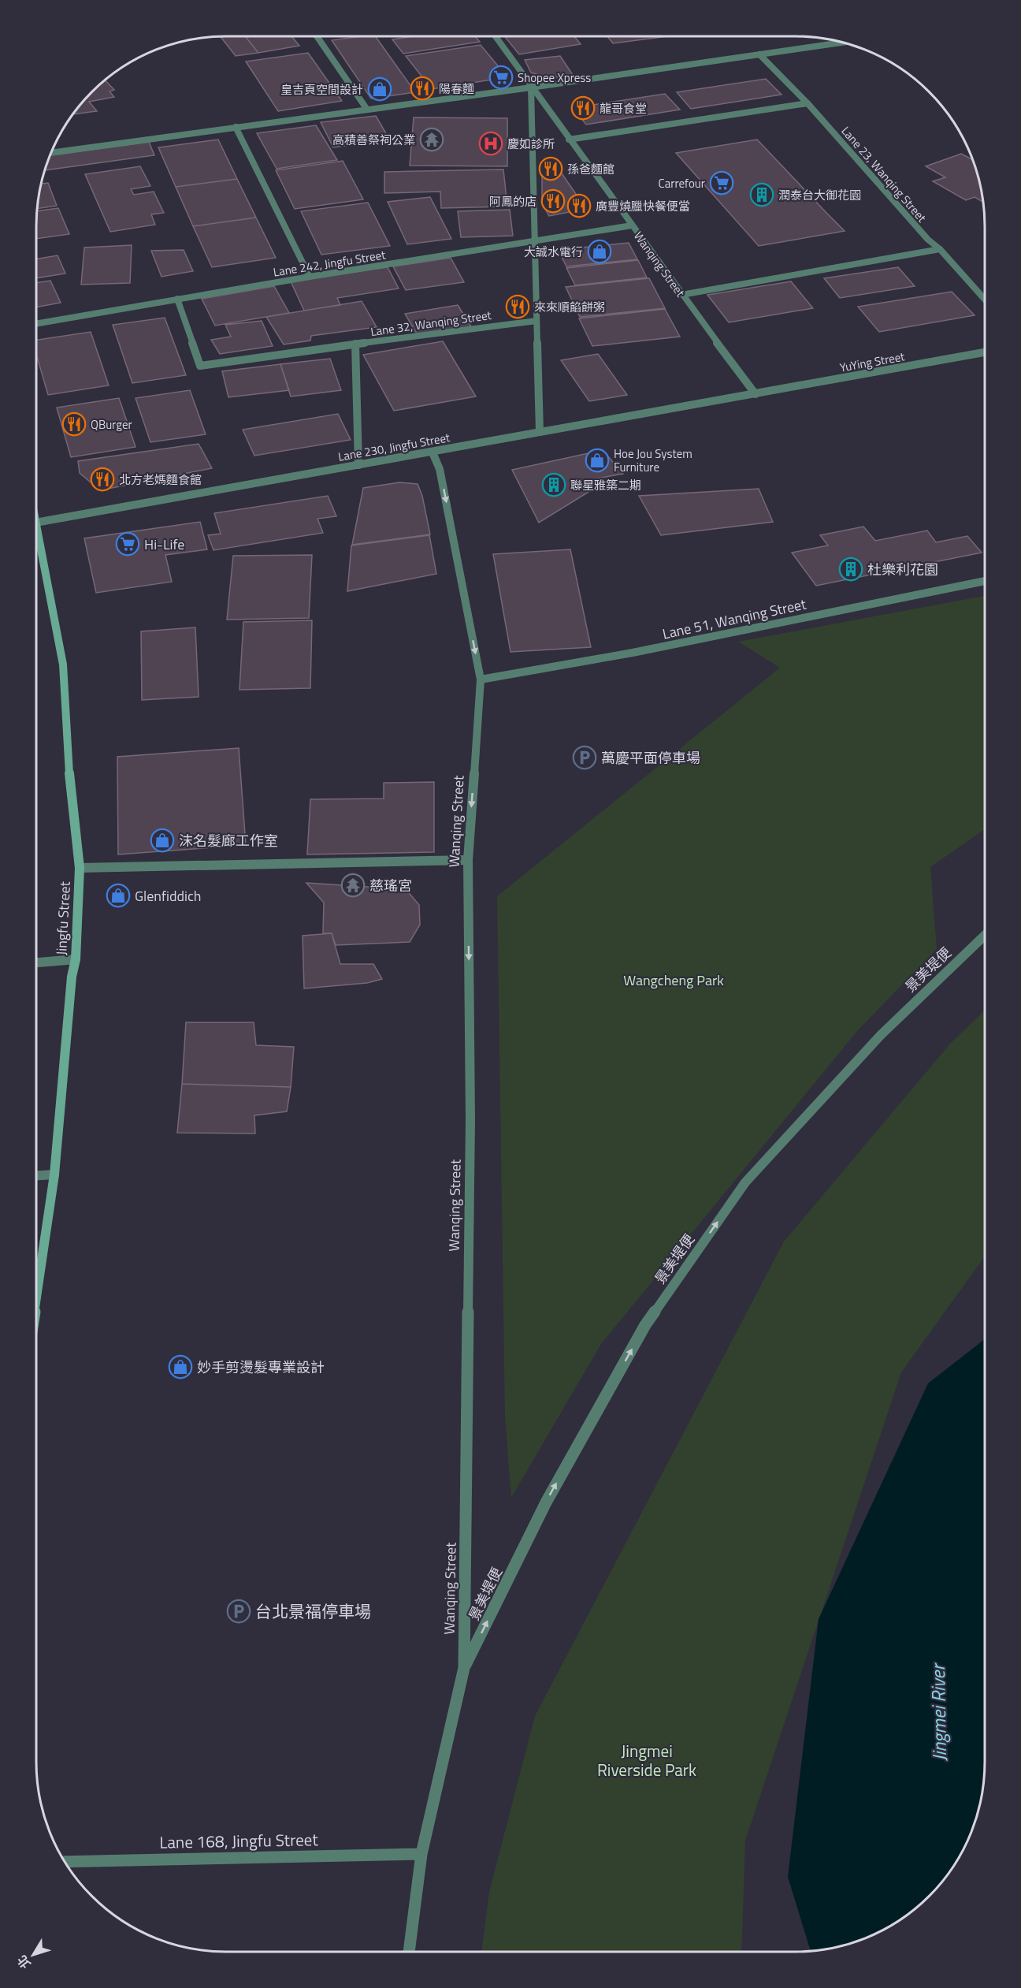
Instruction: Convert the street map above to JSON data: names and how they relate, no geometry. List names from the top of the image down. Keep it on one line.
{"streets":{"street":["Lane 23, Wanqing Street","Lane 242, Jingfu Street","Wanqing Street","Lane 32, Wanqing Street","YuYing Street","Lane 230, Jingfu Street","Lane 51, Wanqing Street","Jingfu Street","景美堤便","Lane 168, Jingfu Street"]},"crossings":[["Lane 242, Jingfu Street","Wanqing Street"],["Lane 242, Jingfu Street","Lane 32, Wanqing Street"],["Wanqing Street","YuYing Street"],["Wanqing Street","Lane 230, Jingfu Street"],["Wanqing Street","Lane 51, Wanqing Street"],["Wanqing Street","景美堤便"],["Wanqing Street","Lane 168, Jingfu Street"],["Lane 32, Wanqing Street","Lane 230, Jingfu Street"],["YuYing Street","Lane 230, Jingfu Street"]],"one_way":["Wanqing Street","景美堤便"],"water":["Jingmei River"],"parks":["Wangcheng Park","Jingmei Riverside Park"],"places":{"supermarket":["Shopee Xpress","Carrefour","Hi-Life"],"restaurant":["陽春麵","龍哥食堂","孫爸麵館","阿鳳的店","廣豐燒臘快餐便當","來來順餡餅粥","QBurger","北方老媽麵食館"],"shop":["皇吉頁空間設計","大誠水電行","Hoe Jou System Furniture","沫名髮廊工作室","Glenfiddich","妙手剪燙髮專業設計"],"temple":["高積善祭祠公業","慈瑤宮"],"hospital":["慶如診所"],"building":["潤泰台大御花園","聯星雅築二期","杜樂利花園"],"parking":["萬慶平面停車場","台北景福停車場"]},"north":"bottom left"}
